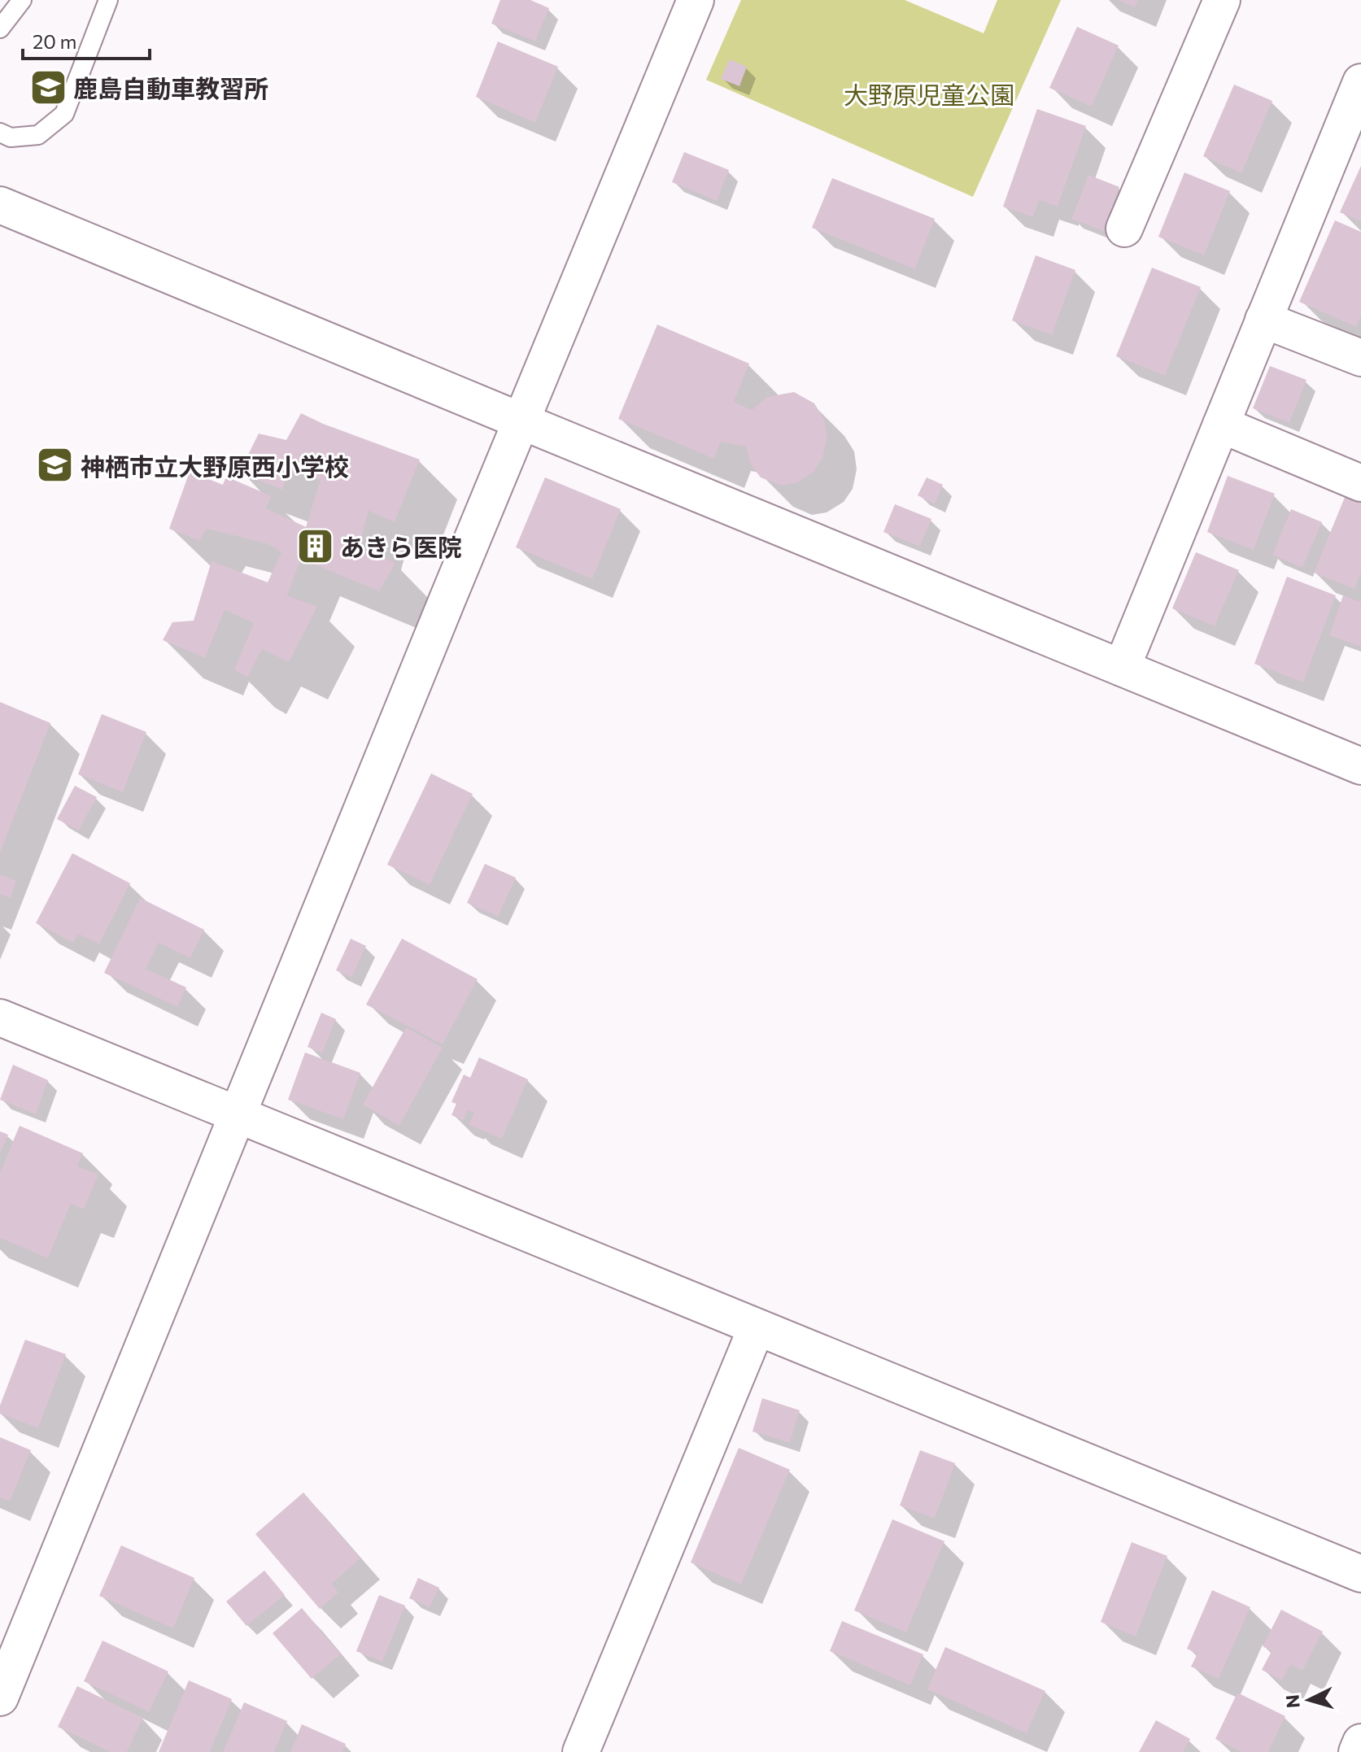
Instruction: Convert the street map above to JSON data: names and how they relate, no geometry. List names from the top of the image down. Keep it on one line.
{"parks":["大野原児童公園"],"places":{"school or university":["鹿島自動車教習所","神栖市立大野原西小学校"],"building":["あきら医院"]},"scale_bar":"20 m","north":"left"}
